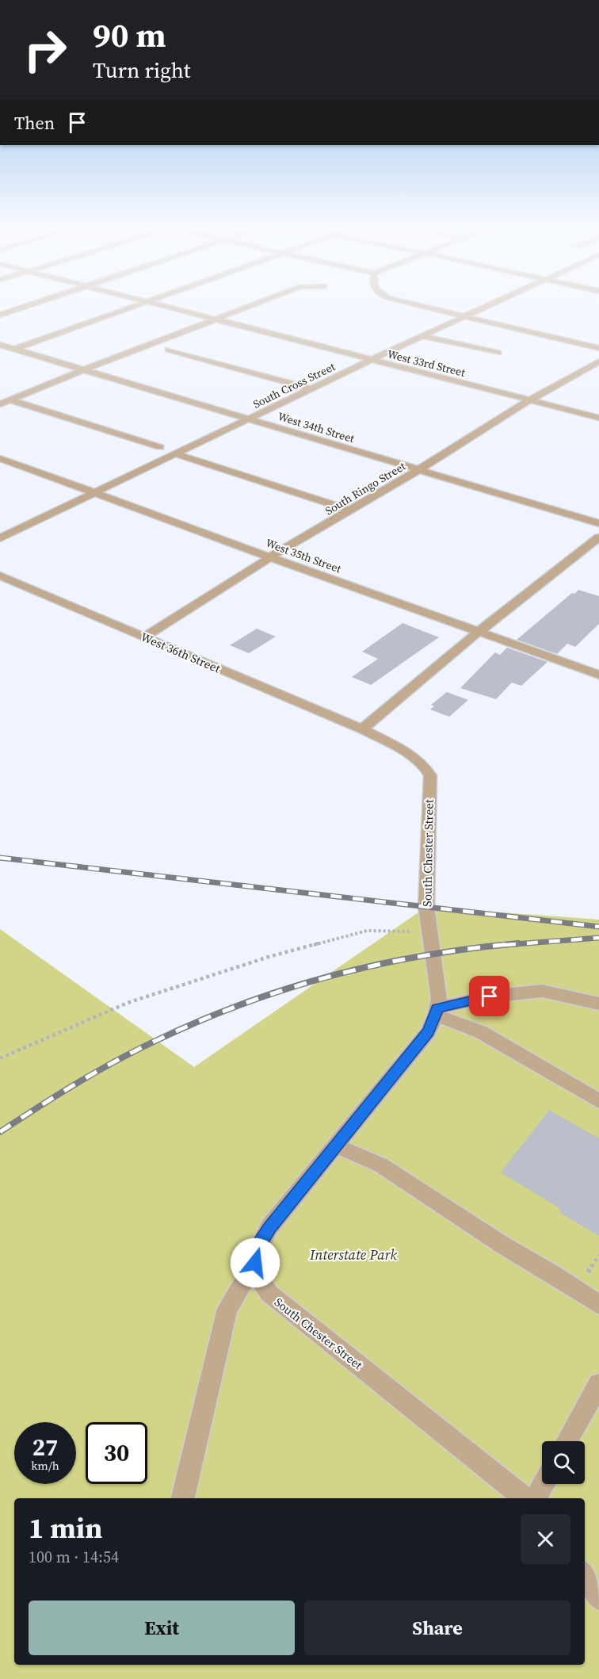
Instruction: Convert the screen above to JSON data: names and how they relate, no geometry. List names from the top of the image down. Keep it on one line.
{"streets":{"street":["West 33rd Street","South Cross Street","West 34th Street","South Ringo Street","West 35th Street","West 36th Street","South Chester Street"]},"crossings":[["West 33rd Street","South Cross Street"],["West 33rd Street","South Ringo Street"],["South Cross Street","West 34th Street"],["South Cross Street","West 35th Street"],["West 34th Street","South Ringo Street"],["South Ringo Street","West 35th Street"],["South Ringo Street","West 36th Street"],["West 36th Street","South Chester Street"]],"parks":["Interstate Park"],"page":{"turn":["90 m","Turn right"],"then":"Then","speed":"27 km/h","limit":"30","heading":["1 min","100 m · 14:54"],"buttons":["Exit","Share"]}}
